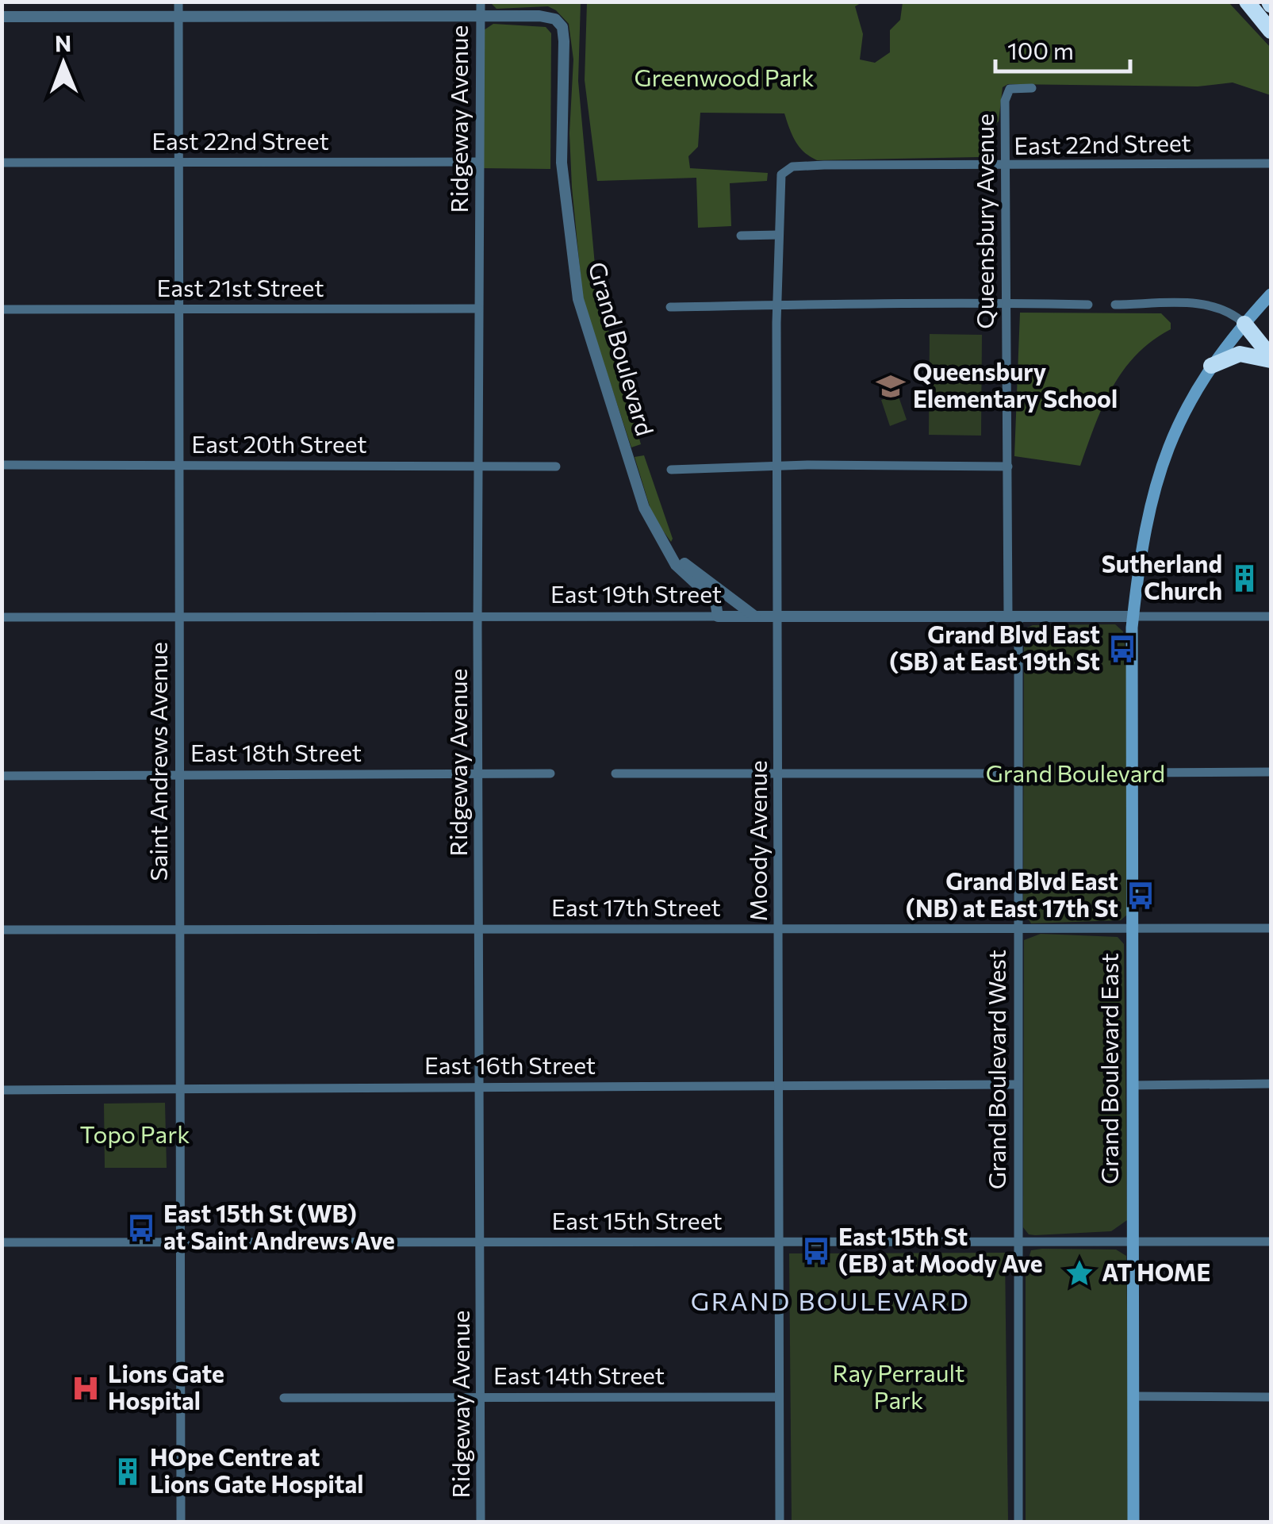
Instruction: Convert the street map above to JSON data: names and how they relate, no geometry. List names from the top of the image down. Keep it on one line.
{"streets":{"main road":["Grand Boulevard East"],"street":["Ridgeway Avenue","East 22nd Street","Queensbury Avenue","East 21st Street","Grand Boulevard","East 20th Street","East 19th Street","East 18th Street","Saint Andrews Avenue","Moody Avenue","East 17th Street","East 16th Street","Grand Boulevard West","East 15th Street","East 14th Street"]},"crossings":[["Ridgeway Avenue","East 22nd Street"],["Ridgeway Avenue","East 21st Street"],["Ridgeway Avenue","Grand Boulevard"],["Ridgeway Avenue","East 20th Street"],["Ridgeway Avenue","East 19th Street"],["Ridgeway Avenue","East 18th Street"],["Ridgeway Avenue","East 17th Street"],["Ridgeway Avenue","East 16th Street"],["Ridgeway Avenue","East 15th Street"],["Ridgeway Avenue","East 14th Street"],["East 22nd Street","Queensbury Avenue"],["East 22nd Street","Saint Andrews Avenue"],["East 22nd Street","Moody Avenue"],["Queensbury Avenue","East 19th Street"],["Queensbury Avenue","Grand Boulevard West"],["East 21st Street","Saint Andrews Avenue"],["Grand Boulevard","East 19th Street"],["East 20th Street","Saint Andrews Avenue"],["East 19th Street","Saint Andrews Avenue"],["East 19th Street","Moody Avenue"],["East 19th Street","Grand Boulevard East"],["East 19th Street","Grand Boulevard West"],["East 18th Street","Saint Andrews Avenue"],["Saint Andrews Avenue","East 17th Street"],["Saint Andrews Avenue","East 16th Street"],["Saint Andrews Avenue","East 15th Street"],["Moody Avenue","East 17th Street"],["Moody Avenue","East 16th Street"],["Moody Avenue","East 15th Street"],["Moody Avenue","East 14th Street"],["East 17th Street","Grand Boulevard East"],["East 17th Street","Grand Boulevard West"],["East 16th Street","Grand Boulevard West"],["Grand Boulevard East","East 15th Street"],["Grand Boulevard West","East 15th Street"]],"districts":["GRAND BOULEVARD"],"parks":["Greenwood Park","Grand Boulevard","Topo Park","Ray Perrault Park"],"places":{"school or university":["Queensbury Elementary School"],"building":["Sutherland Church","HOpe Centre at Lions Gate Hospital"],"bus stop":["Grand Blvd East (SB) at East 19th St","Grand Blvd East (NB) at East 17th St","East 15th St (WB) at Saint Andrews Ave","East 15th St (EB) at Moody Ave"],"place":["AT HOME"],"hospital":["Lions Gate Hospital"]},"scale_bar":"100 m","north":"top"}
